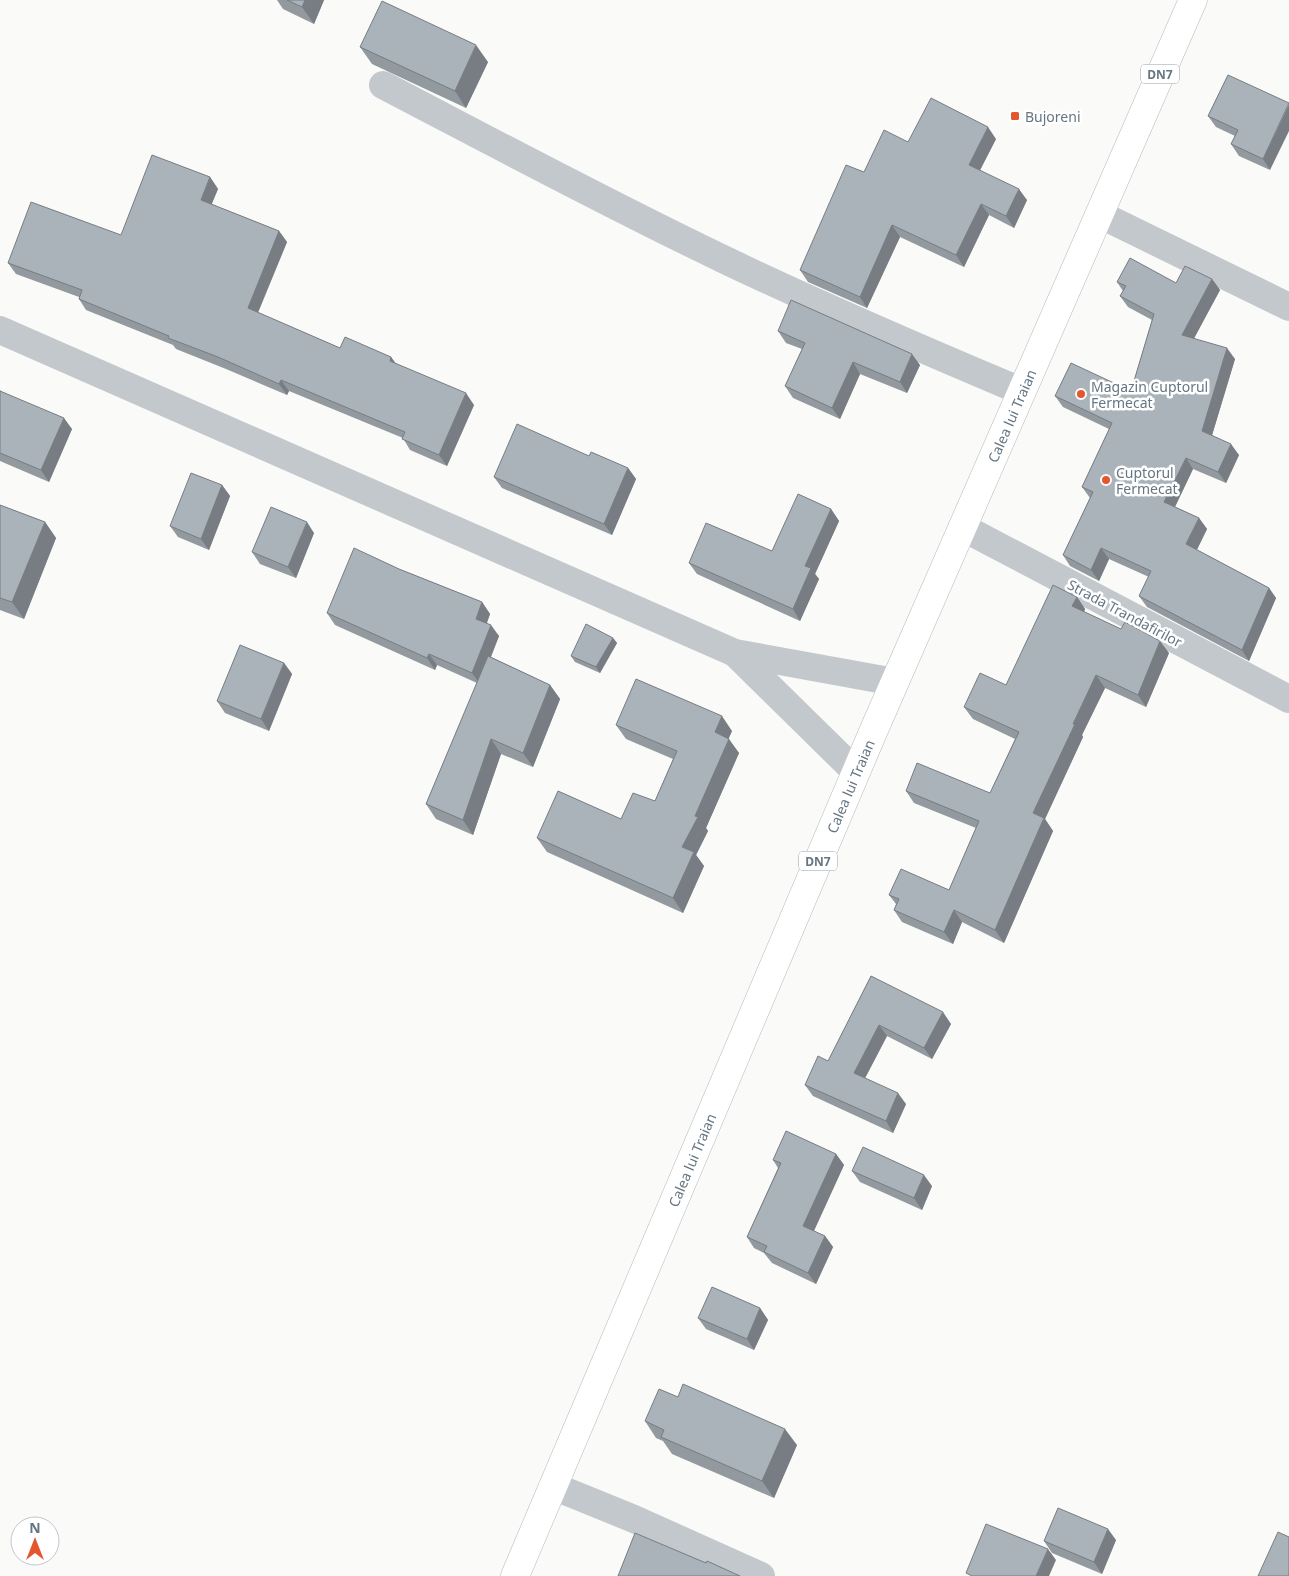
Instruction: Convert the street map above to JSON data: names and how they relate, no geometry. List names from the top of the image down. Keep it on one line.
{"streets":{"highway":["DN7","Calea lui Traian"],"street":["Strada Trandafirilor"]},"crossings":[["Calea lui Traian","Strada Trandafirilor"]],"places":{"transit":["Bujoreni"],"other":["Magazin Cuptorul Fermecat","Cuptorul Fermecat"]},"north":"top"}
